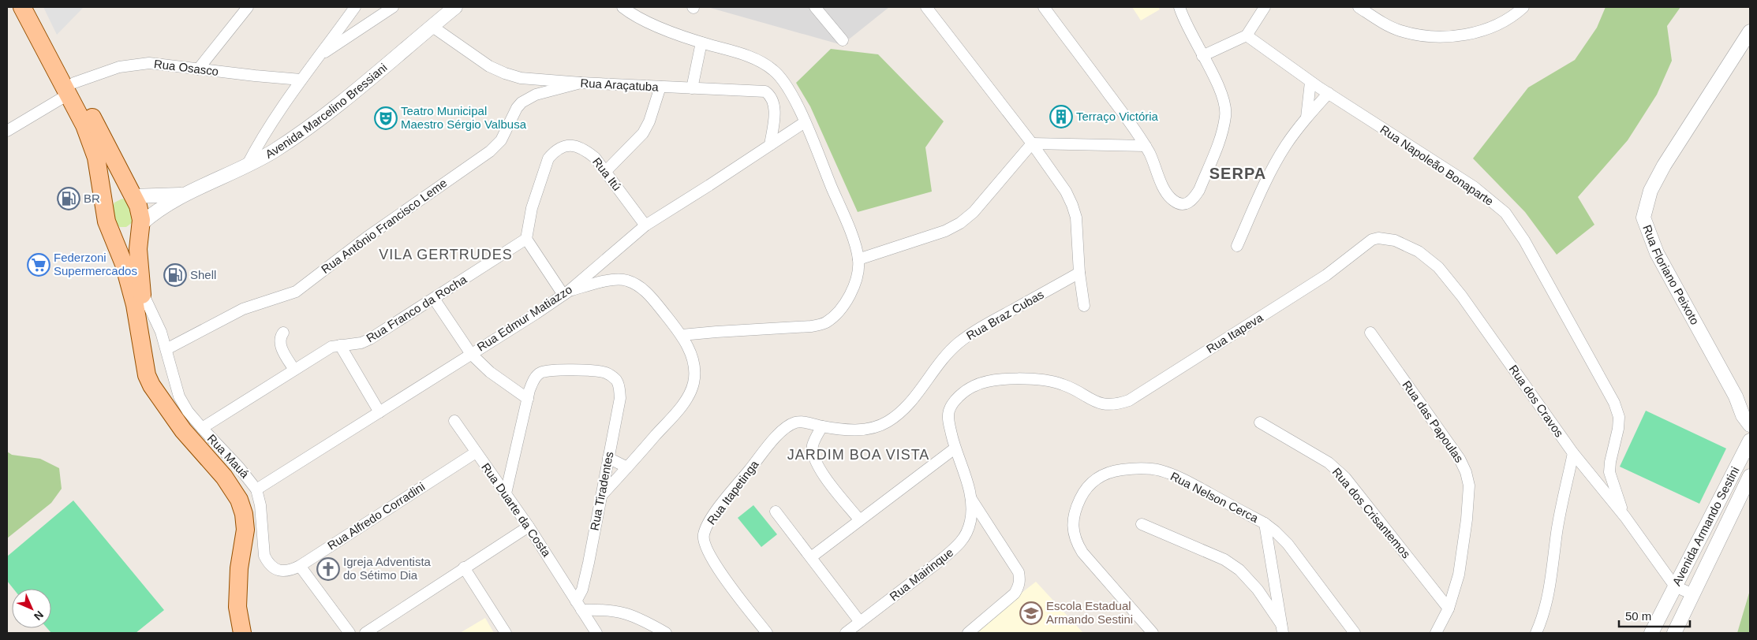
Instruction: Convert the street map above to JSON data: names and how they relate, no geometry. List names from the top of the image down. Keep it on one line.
{"streets":{"street":["Rua Osasco","Rua Araçatuba","Avenida Marcelino Bressiani","Rua Napoleão Bonaparte","Rua Itú","Rua Antônio Francisco Leme","Rua Floriano Peixoto","Rua Franco da Rocha","Rua Braz Cubas","Rua Edmur Matiazzo","Rua Itapeva","Rua dos Cravos","Rua das Papoulas","Rua Mauá","Rua Tiradentes","Rua Itapetinga","Rua Nelson Cerca","Rua Duarte da Costa","Rua dos Crisantemos","Rua Alfredo Corradini","Avenida Armando Sestini","Rua Mairinque"]},"crossings":[["Rua Araçatuba","Avenida Marcelino Bressiani"],["Rua Araçatuba","Rua Antônio Francisco Leme"],["Rua Araçatuba","Rua Edmur Matiazzo"],["Rua Napoleão Bonaparte","Rua dos Cravos"],["Rua Itú","Rua Franco da Rocha"],["Rua Itú","Rua Edmur Matiazzo"],["Rua Antônio Francisco Leme","Rua Mauá"],["Rua Franco da Rocha","Rua Mauá"],["Rua Braz Cubas","Rua Itapetinga"],["Rua Edmur Matiazzo","Rua Mauá"],["Rua Itapeva","Rua dos Cravos"],["Rua Itapeva","Rua Mairinque"],["Rua dos Cravos","Avenida Armando Sestini"],["Rua das Papoulas","Rua dos Crisantemos"],["Rua Mauá","Rua Alfredo Corradini"],["Rua Tiradentes","Rua Duarte da Costa"],["Rua Duarte da Costa","Rua Alfredo Corradini"]],"districts":["SERPA","VILA GERTRUDES","JARDIM BOA VISTA"],"places":{"building":["Terraço Victória"],"theatre":["Teatro Municipal Maestro Sérgio Valbusa"],"fuel station":["BR","Shell"],"supermarket":["Federzoni Supermercados"],"church":["Igreja Adventista do Sétimo Dia"],"school or university":["Escola Estadual Armando Sestini"]},"scale_bar":"50 m","north":"bottom right"}
